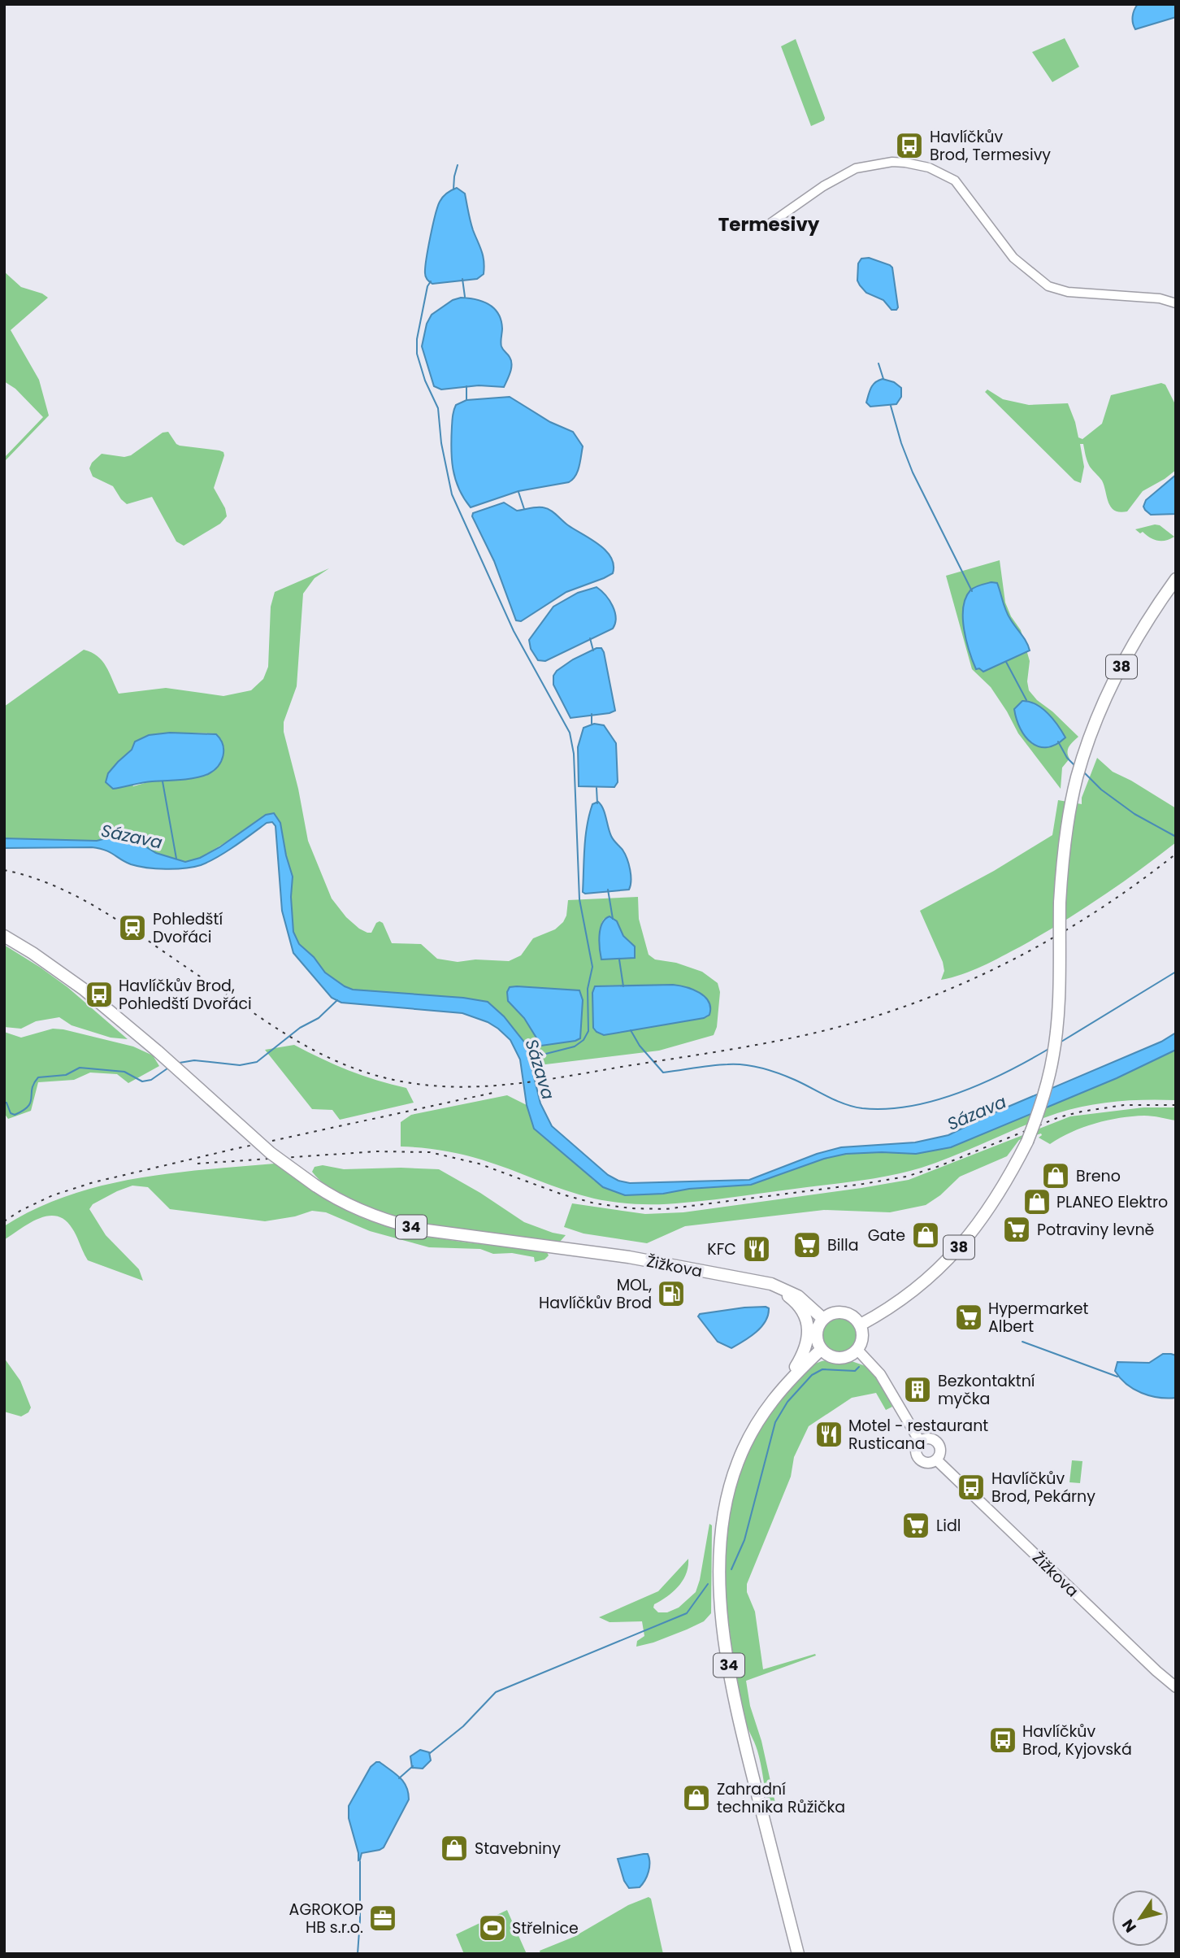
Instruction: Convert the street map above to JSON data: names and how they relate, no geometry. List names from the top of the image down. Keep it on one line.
{"streets":{"main road":["38","34","Žižkova"]},"crossings":[["38","34"],["38","Žižkova"],["34","Žižkova"]],"districts":["Termesivy"],"water":["Sázava"],"places":{"bus stop":["Havlíčkův Brod, Termesivy","Havlíčkův Brod, Pohledští Dvořáci","Havlíčkův Brod, Pekárny","Havlíčkův Brod, Kyjovská"],"station":["Pohledští Dvořáci"],"shop":["Breno","PLANEO Elektro","Gate","Zahradní technika Růžička","Stavebniny"],"supermarket":["Potraviny levně","Billa","Hypermarket Albert","Lidl"],"restaurant":["KFC","Motel - restaurant Rusticana"],"fuel station":["MOL, Havlíčkův Brod"],"building":["Bezkontaktní myčka"],"office":["AGROKOP HB s.r.o."],"sports":["Střelnice"]},"north":"bottom left"}
